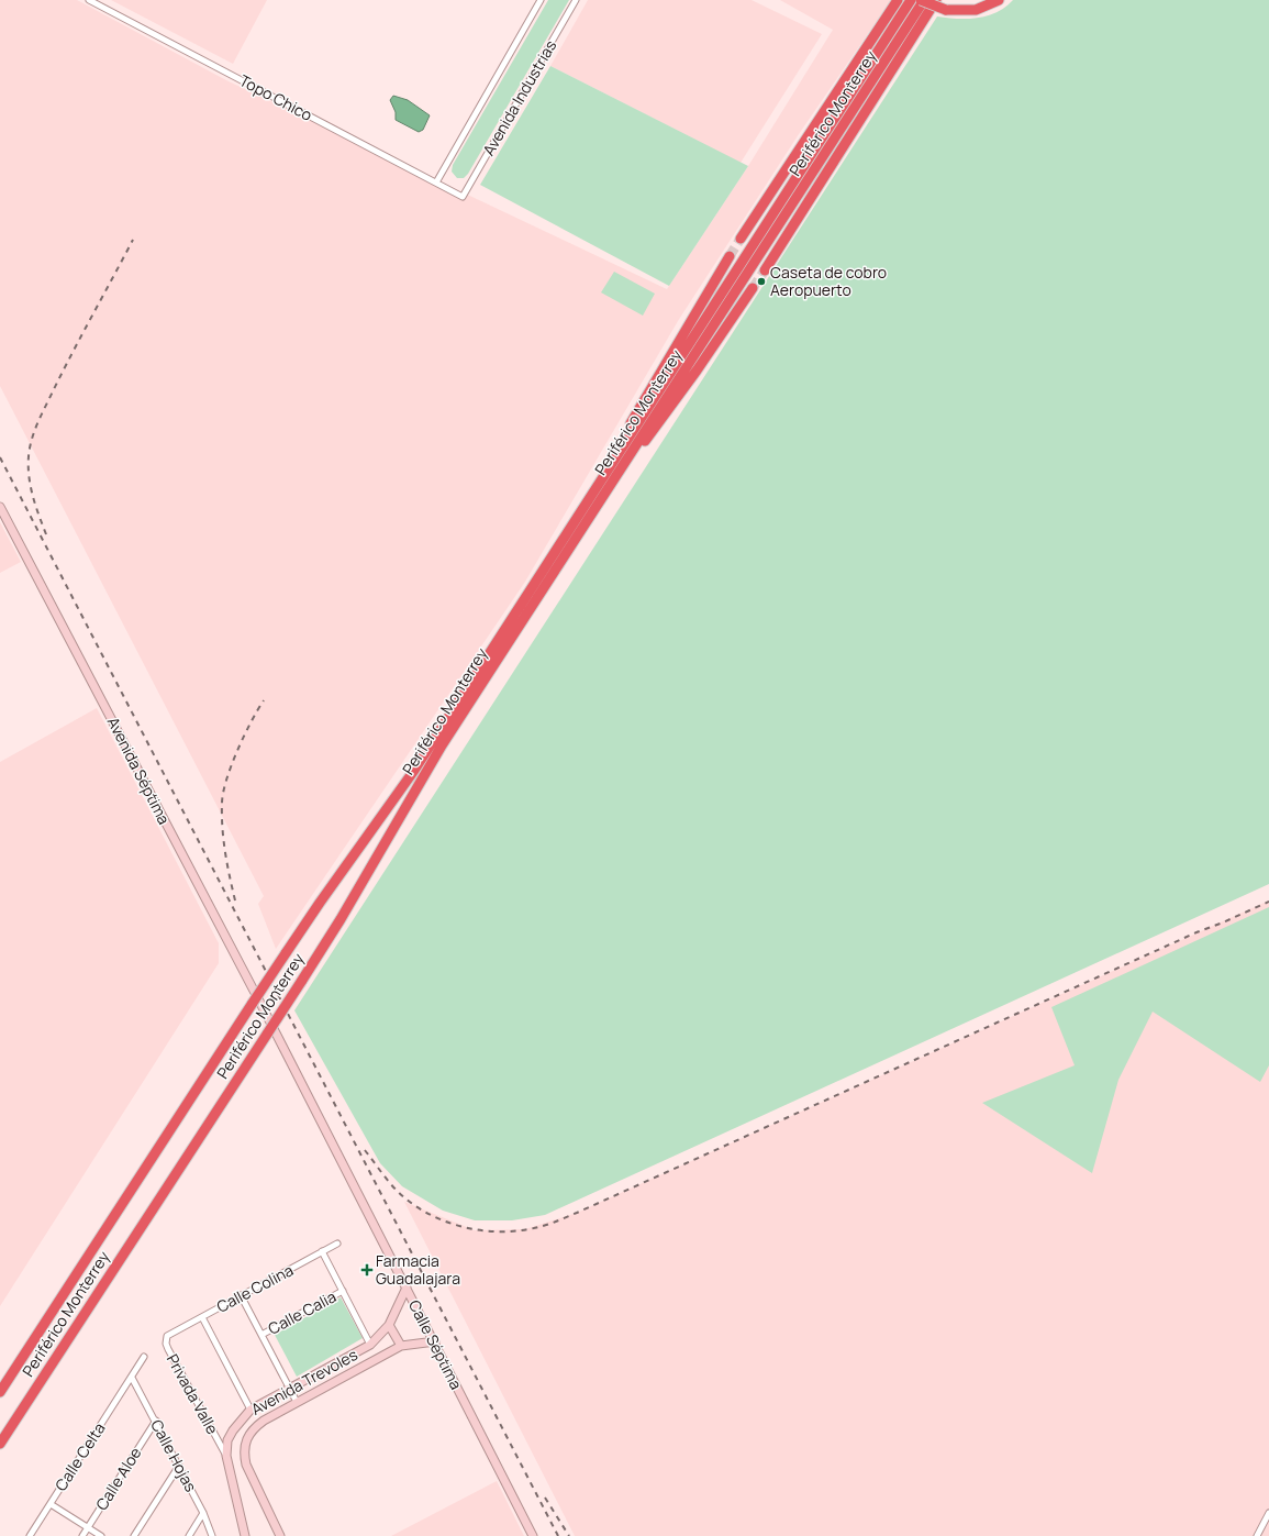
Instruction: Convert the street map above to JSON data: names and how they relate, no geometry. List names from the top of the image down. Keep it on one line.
{"streets":{"highway":["Periférico Monterrey"],"street":["Topo Chico","Avenida Industrias","Avenida Séptima","Calle Colina","Calle Calia","Calle Séptima","Avenida Trevoles","Privada Valle","Calle Hojas","Calle Celta","Calle Aloe"]},"crossings":[["Topo Chico","Avenida Industrias"],["Periférico Monterrey","Avenida Séptima"],["Periférico Monterrey","Calle Séptima"],["Avenida Séptima","Calle Séptima"],["Calle Colina","Privada Valle"],["Calle Séptima","Avenida Trevoles"],["Avenida Trevoles","Privada Valle"],["Calle Hojas","Calle Celta"],["Calle Hojas","Calle Aloe"]],"places":{"other":["Caseta de cobro Aeropuerto"],"health":["Farmacia Guadalajara"]}}
